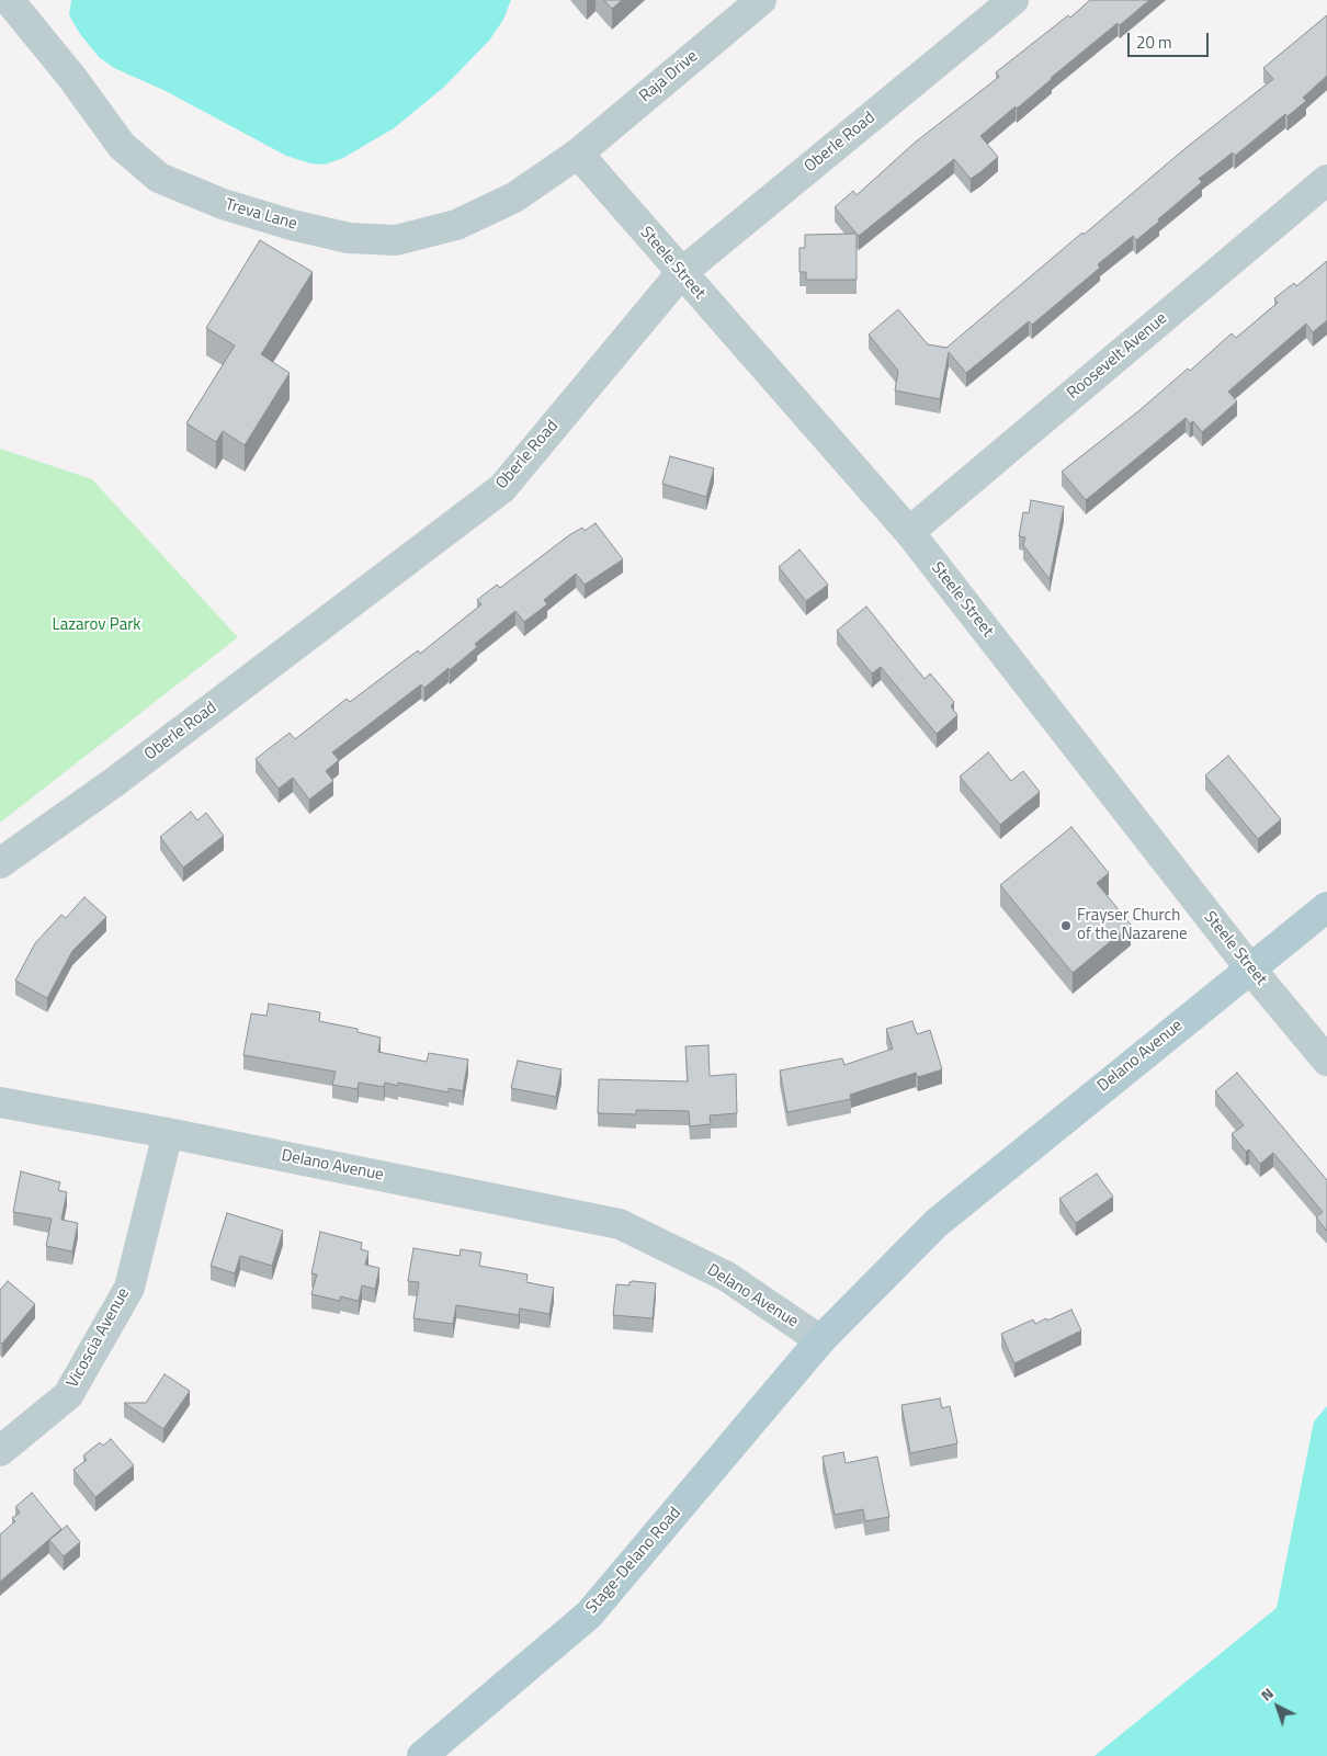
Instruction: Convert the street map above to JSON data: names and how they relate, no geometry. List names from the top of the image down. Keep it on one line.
{"streets":{"main road":["Delano Avenue","Stage-Delano Road"],"street":["Raja Drive","Oberle Road","Treva Lane","Steele Street","Roosevelt Avenue","Vicoscia Avenue"]},"crossings":[["Raja Drive","Treva Lane"],["Raja Drive","Steele Street"],["Oberle Road","Steele Street"],["Treva Lane","Steele Street"],["Steele Street","Roosevelt Avenue"],["Steele Street","Delano Avenue"],["Delano Avenue","Vicoscia Avenue"],["Delano Avenue","Stage-Delano Road"]],"parks":["Lazarov Park"],"places":["Frayser Church of the Nazarene"],"scale_bar":"20 m","north":"top left"}
